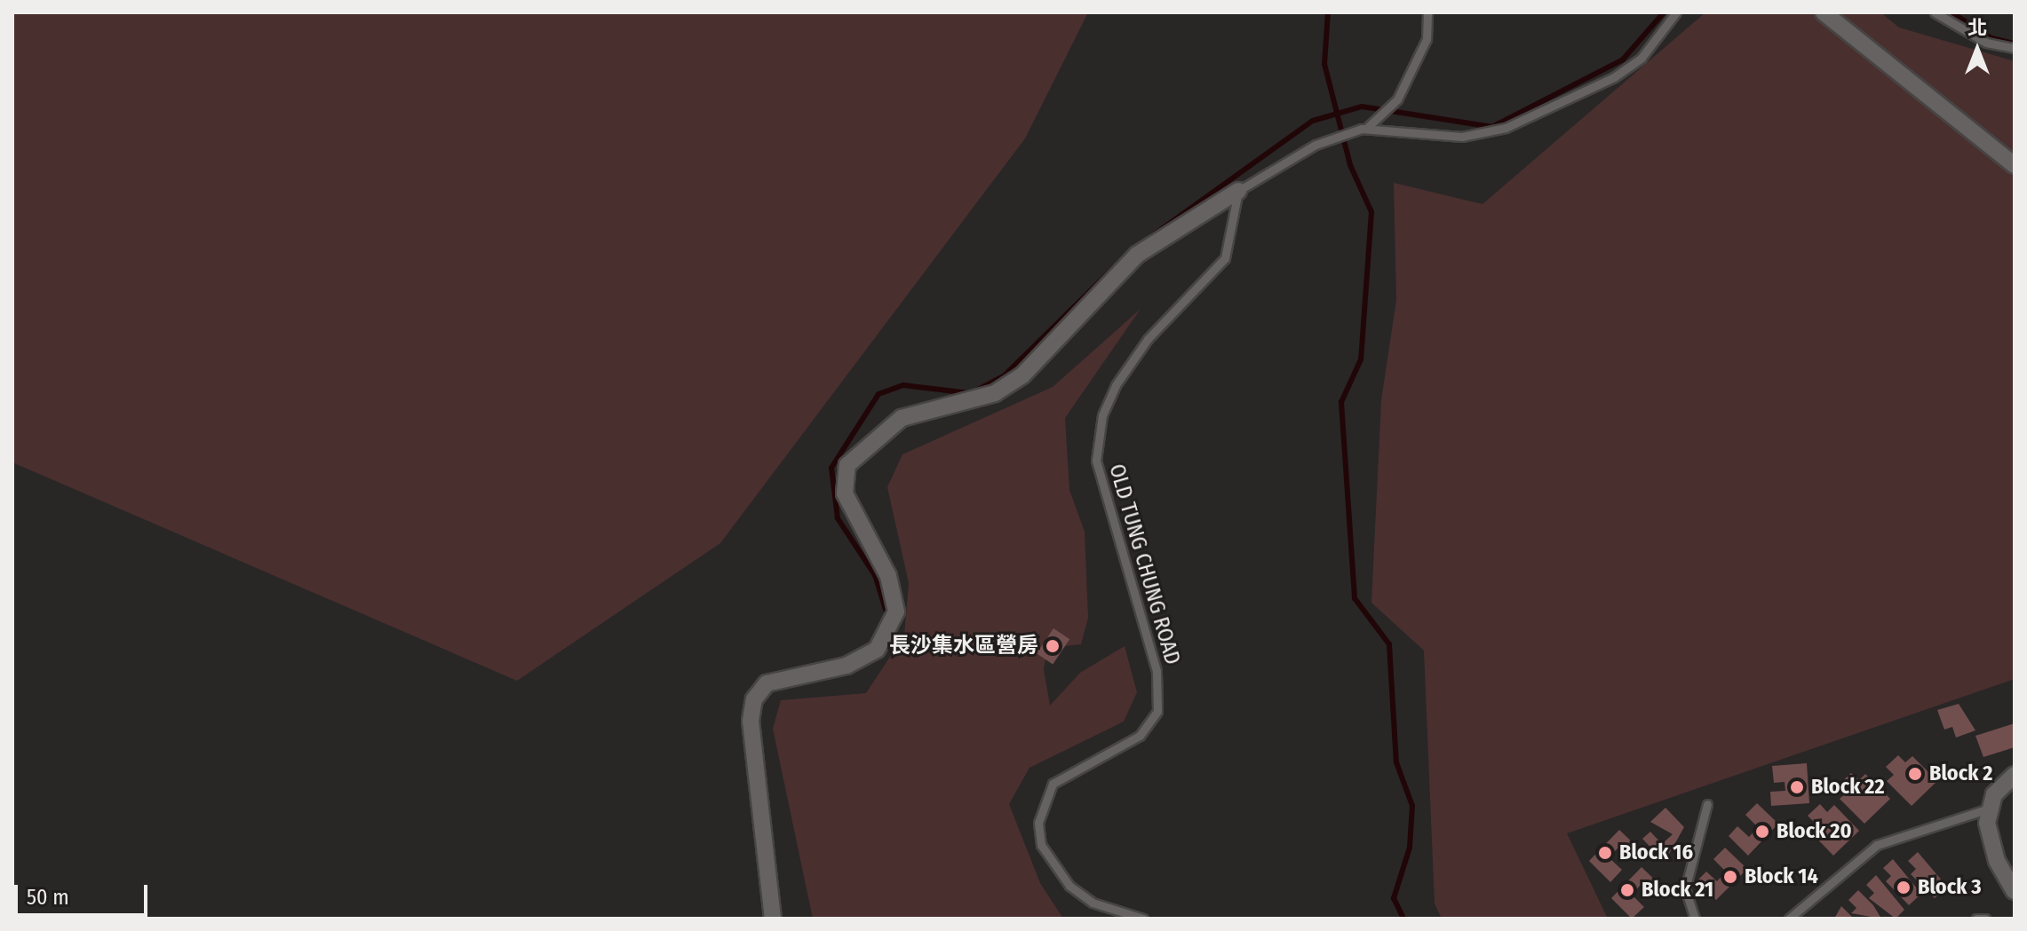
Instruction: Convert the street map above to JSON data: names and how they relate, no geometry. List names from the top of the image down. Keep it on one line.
{"streets":{"lane":["OLD TUNG CHUNG ROAD"]},"places":["長沙集水區營房","Block 2","Block 22","Block 20","Block 16","Block 14","Block 3","Block 21"],"scale_bar":"50 m","north":"top"}
